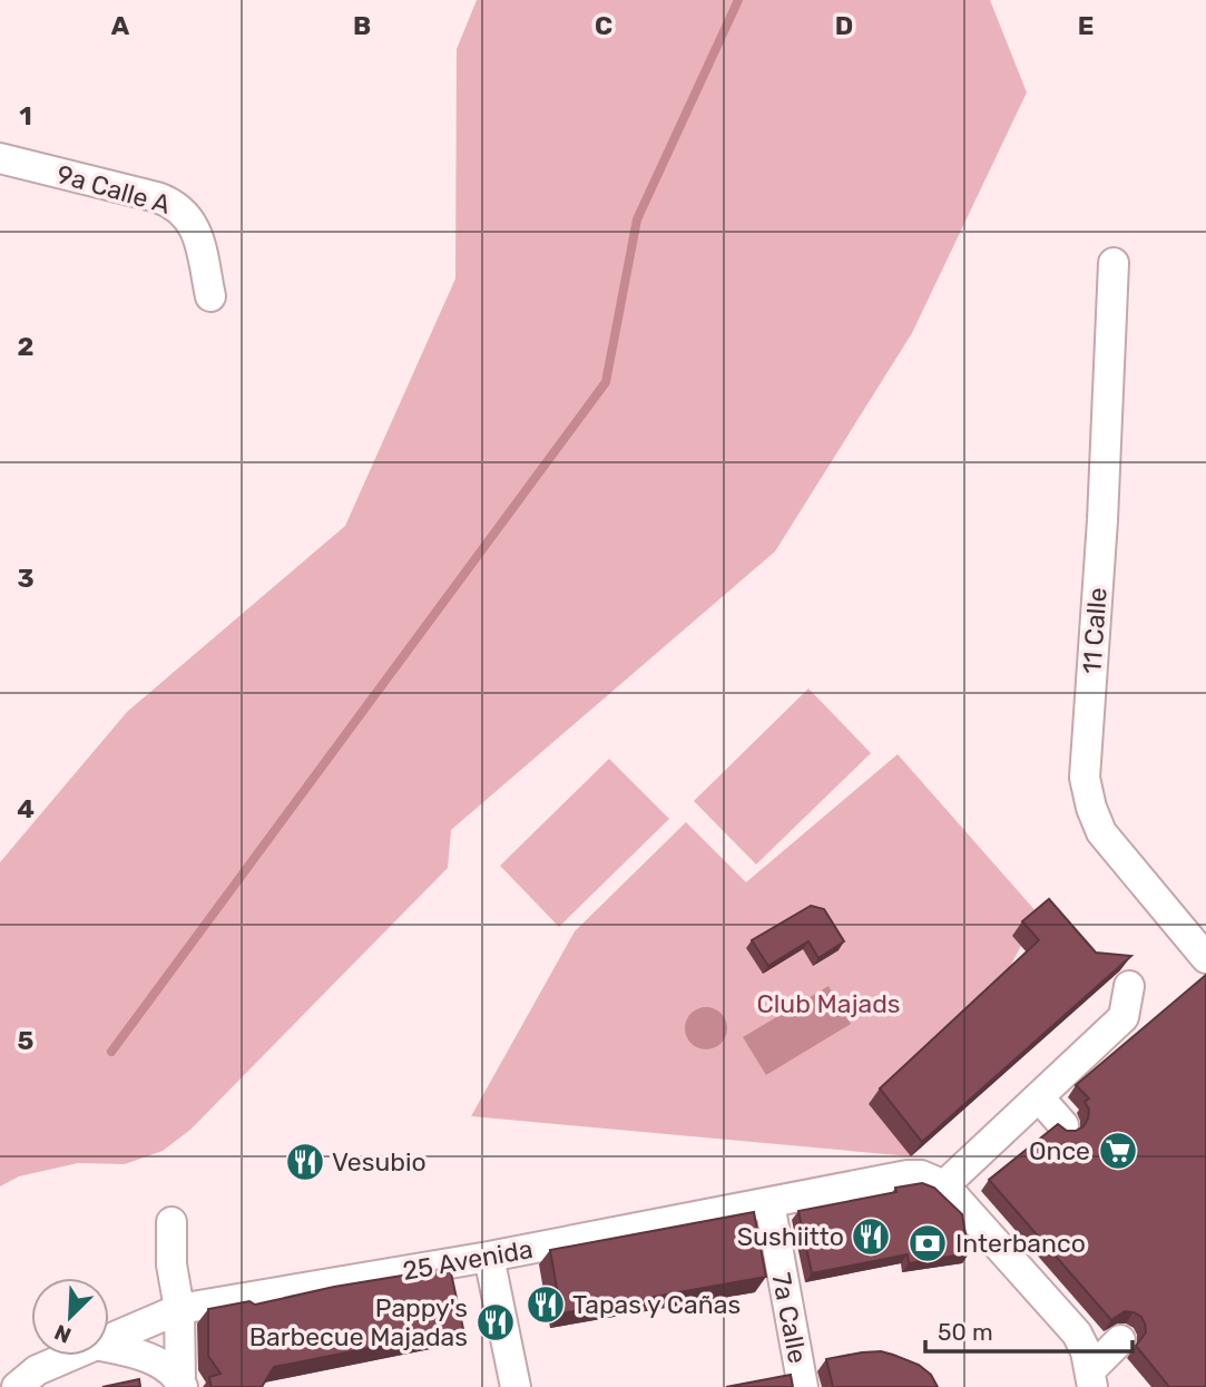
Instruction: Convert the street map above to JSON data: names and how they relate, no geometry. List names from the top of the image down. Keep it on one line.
{"streets":{"street":["9a Calle A","11 Calle","25 Avenida","7a Calle"]},"crossings":[["25 Avenida","7a Calle"]],"parks":["Club Majads"],"places":{"supermarket":["Once"],"restaurant":["Vesubio","Sushiitto","Tapas y Cañas","Pappy's Barbecue Majadas"],"bank":["Interbanco"]},"scale_bar":"50 m","north":"bottom left","grid":{"columns":["A","B","C","D","E"],"rows":["1","2","3","4","5"]}}
